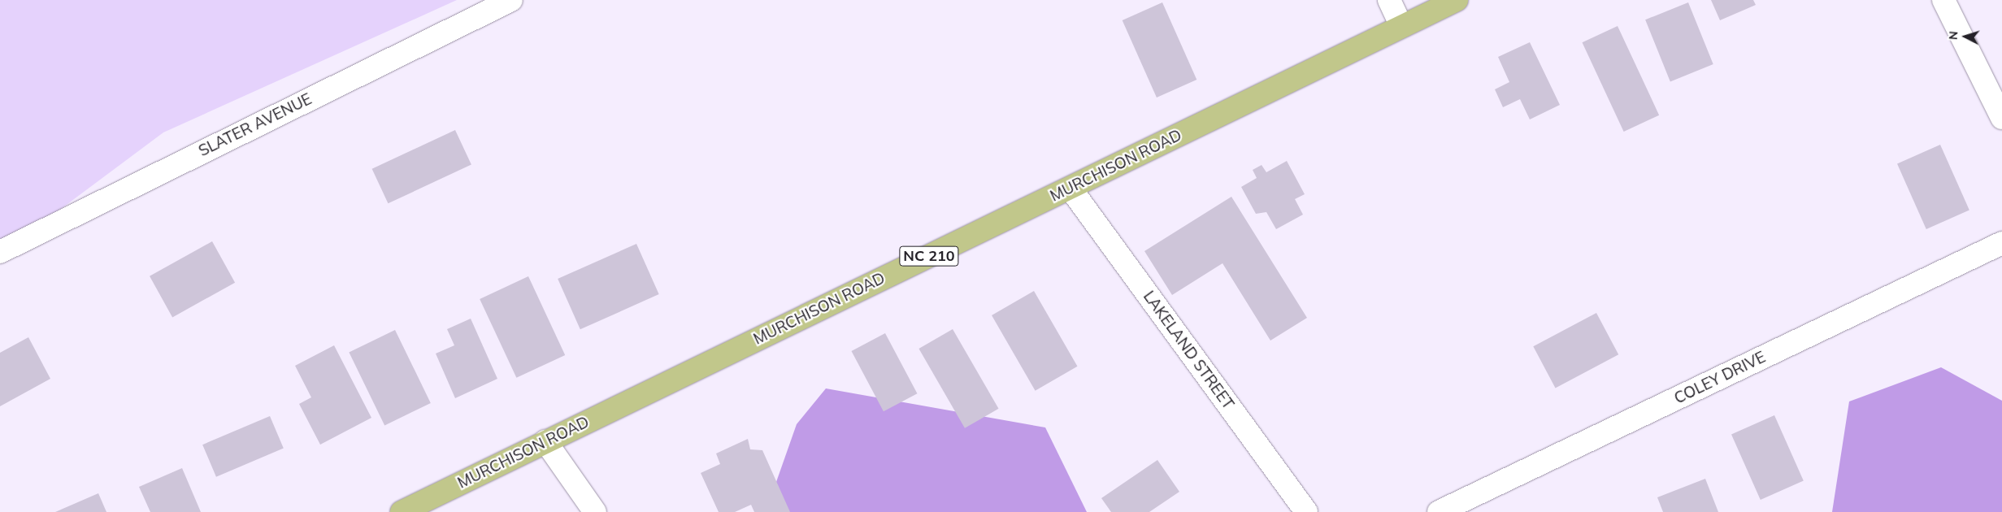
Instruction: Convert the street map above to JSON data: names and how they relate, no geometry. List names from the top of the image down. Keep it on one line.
{"streets":{"main road":["MURCHISON ROAD","NC 210"],"street":["SLATER AVENUE","LAKELAND STREET","COLEY DRIVE"]},"crossings":[["MURCHISON ROAD","LAKELAND STREET"]],"north":"left"}
